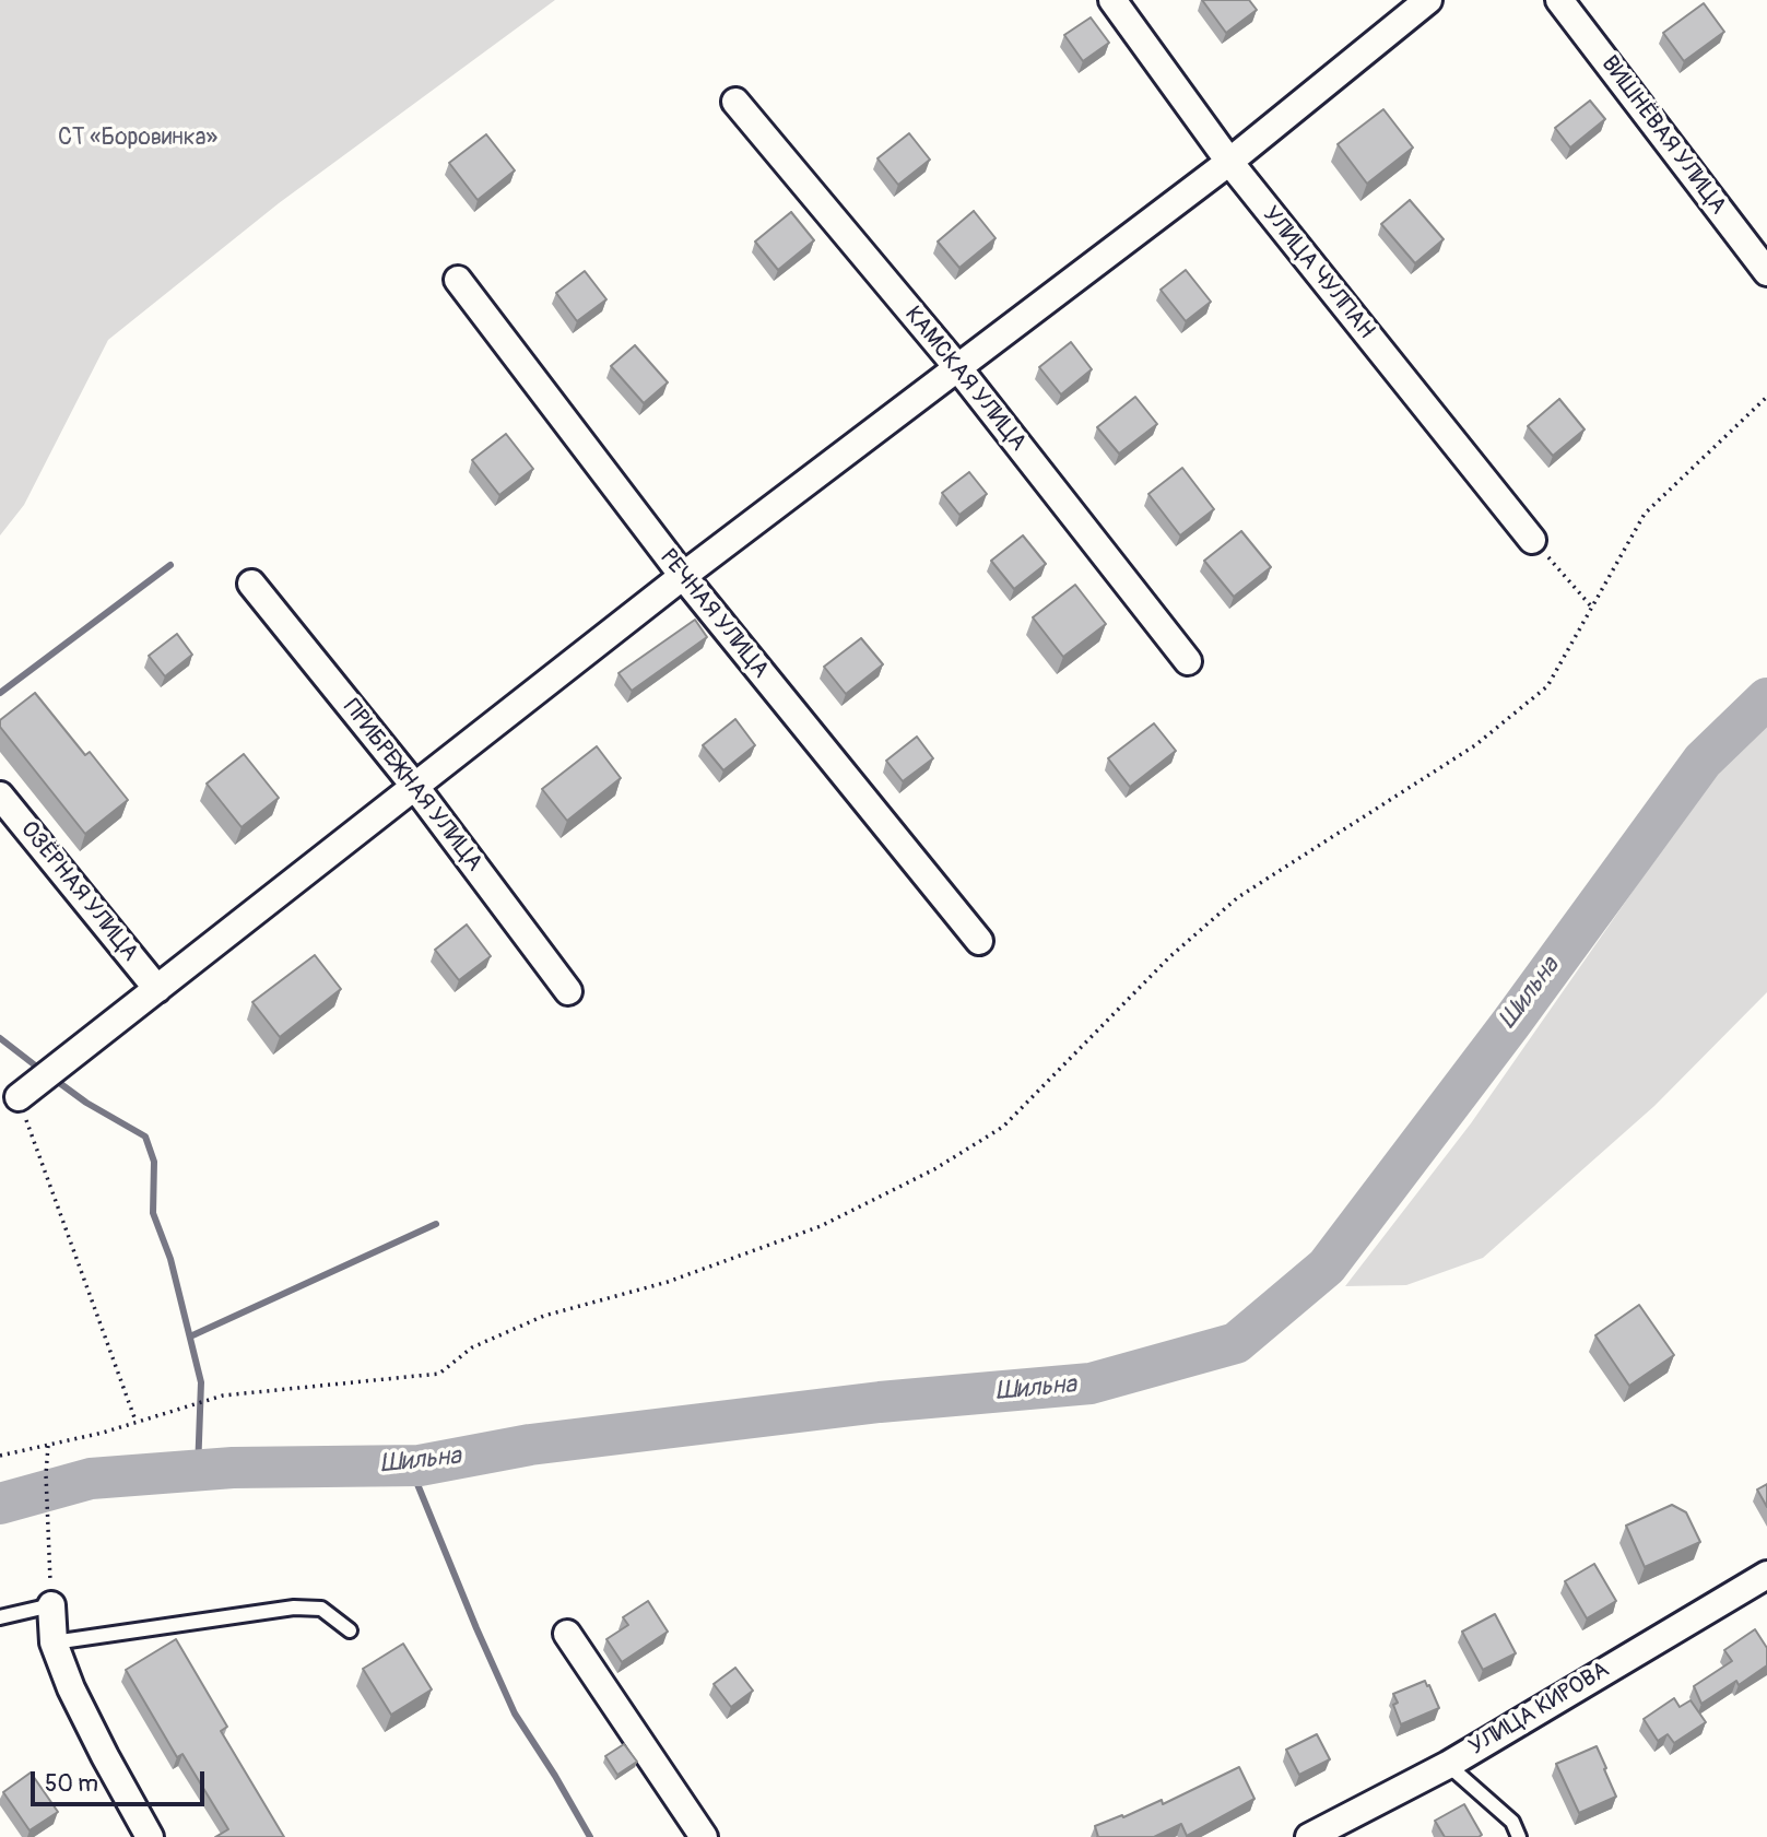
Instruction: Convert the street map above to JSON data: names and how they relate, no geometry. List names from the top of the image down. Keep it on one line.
{"streets":{"street":["ВИШНЁВАЯ УЛИЦА","УЛИЦА ЧУЛПАН","КАМСКАЯ УЛИЦА","РЕЧНАЯ УЛИЦА","ПРИБРЕЖНАЯ УЛИЦА","ОЗЁРНАЯ УЛИЦА","УЛИЦА КИРОВА"]},"water":["Шильна"],"parks":["СТ «Боровинка»"],"scale_bar":"50 m"}
